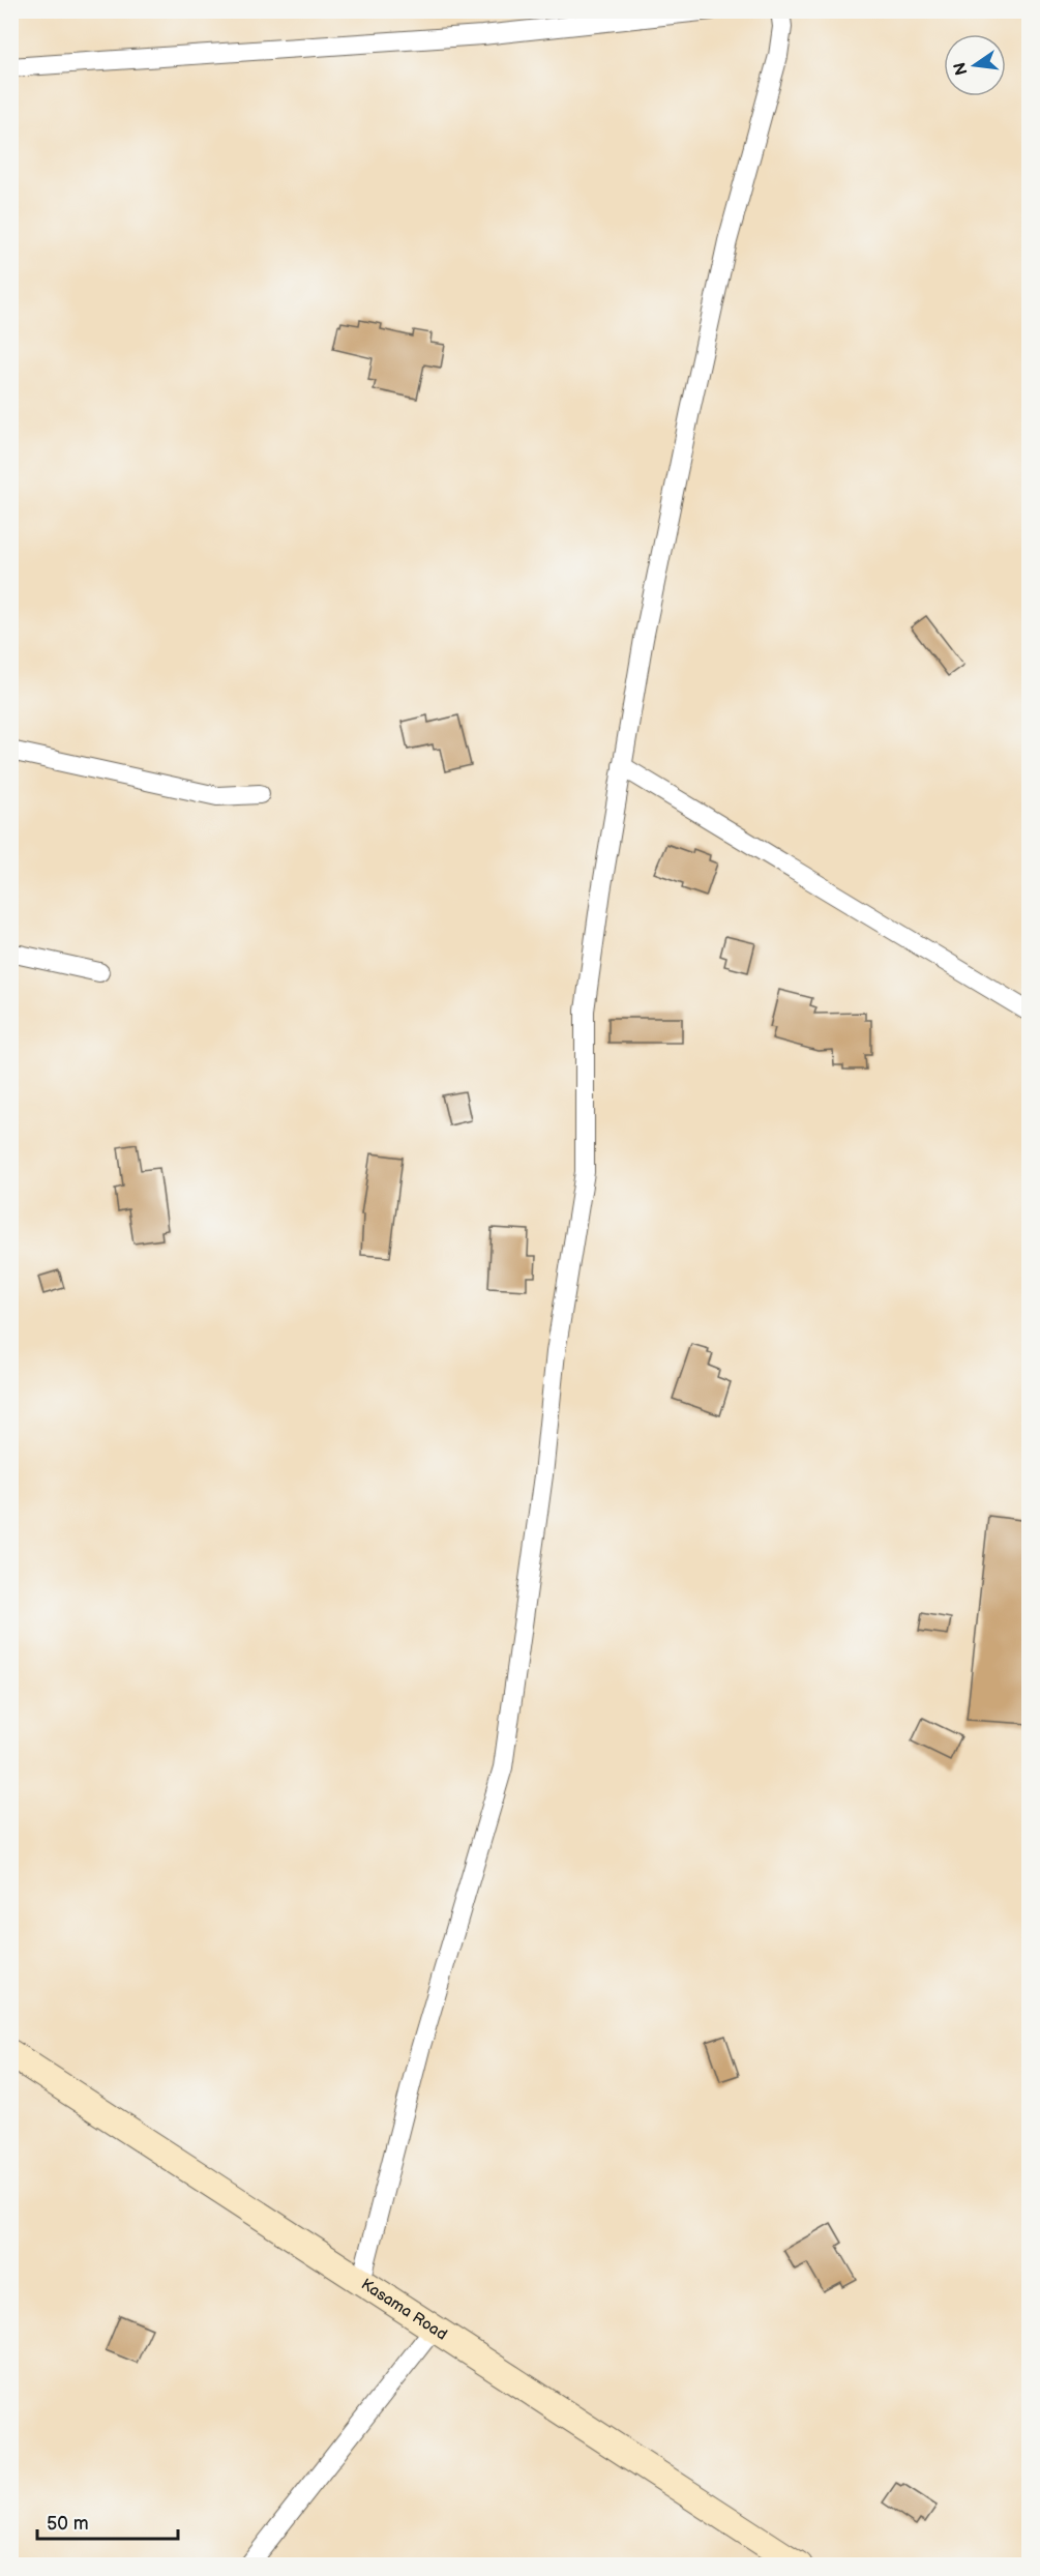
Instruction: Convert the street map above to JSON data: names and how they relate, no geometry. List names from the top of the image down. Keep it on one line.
{"streets":{"street":["Kasama Road"]},"scale_bar":"50 m","north":"left"}
